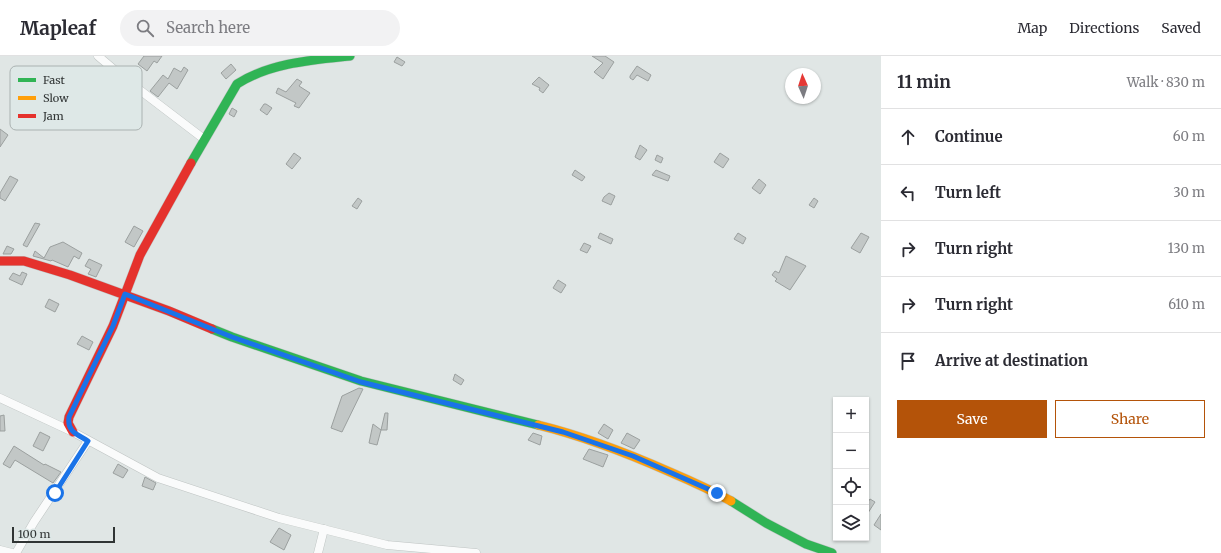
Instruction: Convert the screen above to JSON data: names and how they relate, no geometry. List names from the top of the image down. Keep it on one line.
{"legend":["Fast","Slow","Jam"],"scale_bar":"100 m","north":"top","page":{"header":"Mapleaf","search":"Search here","nav":["Map","Directions","Saved"],"heading":["11 min","Walk · 830 m"],"list":[["Continue","60 m"],["Turn left","30 m"],["Turn right","130 m"],["Turn right","610 m"],"Arrive at destination"],"buttons":["Save","Share"],"map_buttons":["+","−"],"scale":"100 m"}}
